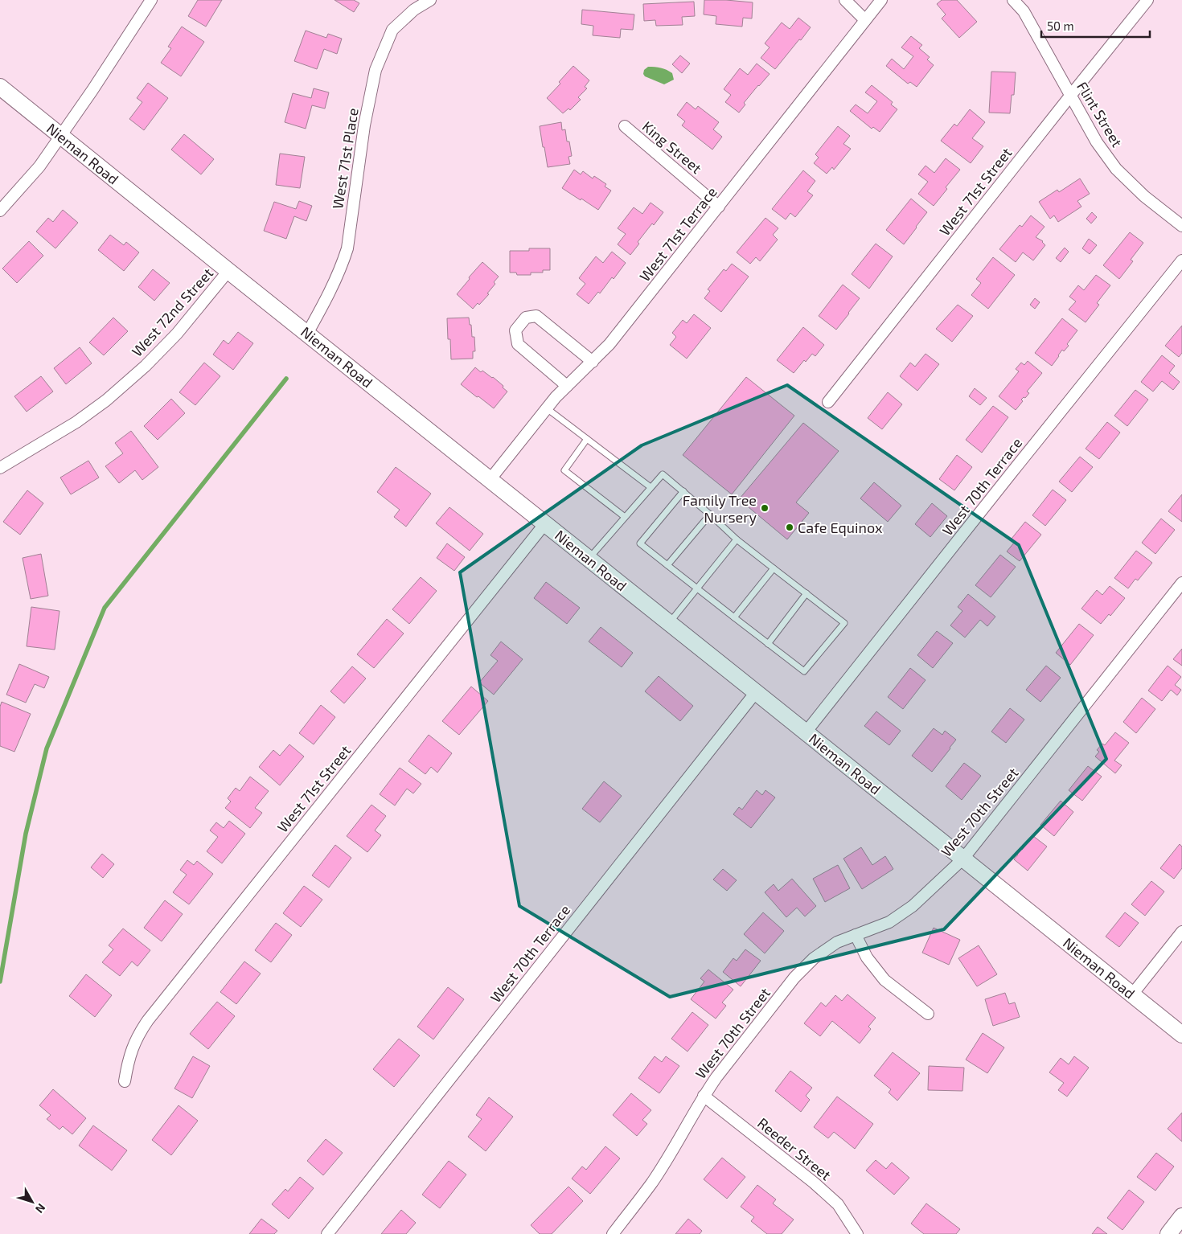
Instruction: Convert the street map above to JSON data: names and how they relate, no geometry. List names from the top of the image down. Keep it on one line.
{"streets":{"main road":["Nieman Road"],"street":["Flint Street","King Street","West 71st Place","West 71st Street","West 71st Terrace","West 72nd Street","West 70th Terrace","West 70th Street","Reeder Street"]},"crossings":[["Flint Street","West 71st Street"],["King Street","West 71st Terrace"],["Nieman Road","West 71st Place"],["Nieman Road","West 71st Street"],["Nieman Road","West 71st Terrace"],["Nieman Road","West 72nd Street"],["Nieman Road","West 70th Terrace"],["Nieman Road","West 70th Street"],["West 70th Street","Reeder Street"]],"places":["Family Tree Nursery","Cafe Equinox"],"scale_bar":"50 m","north":"bottom right"}
